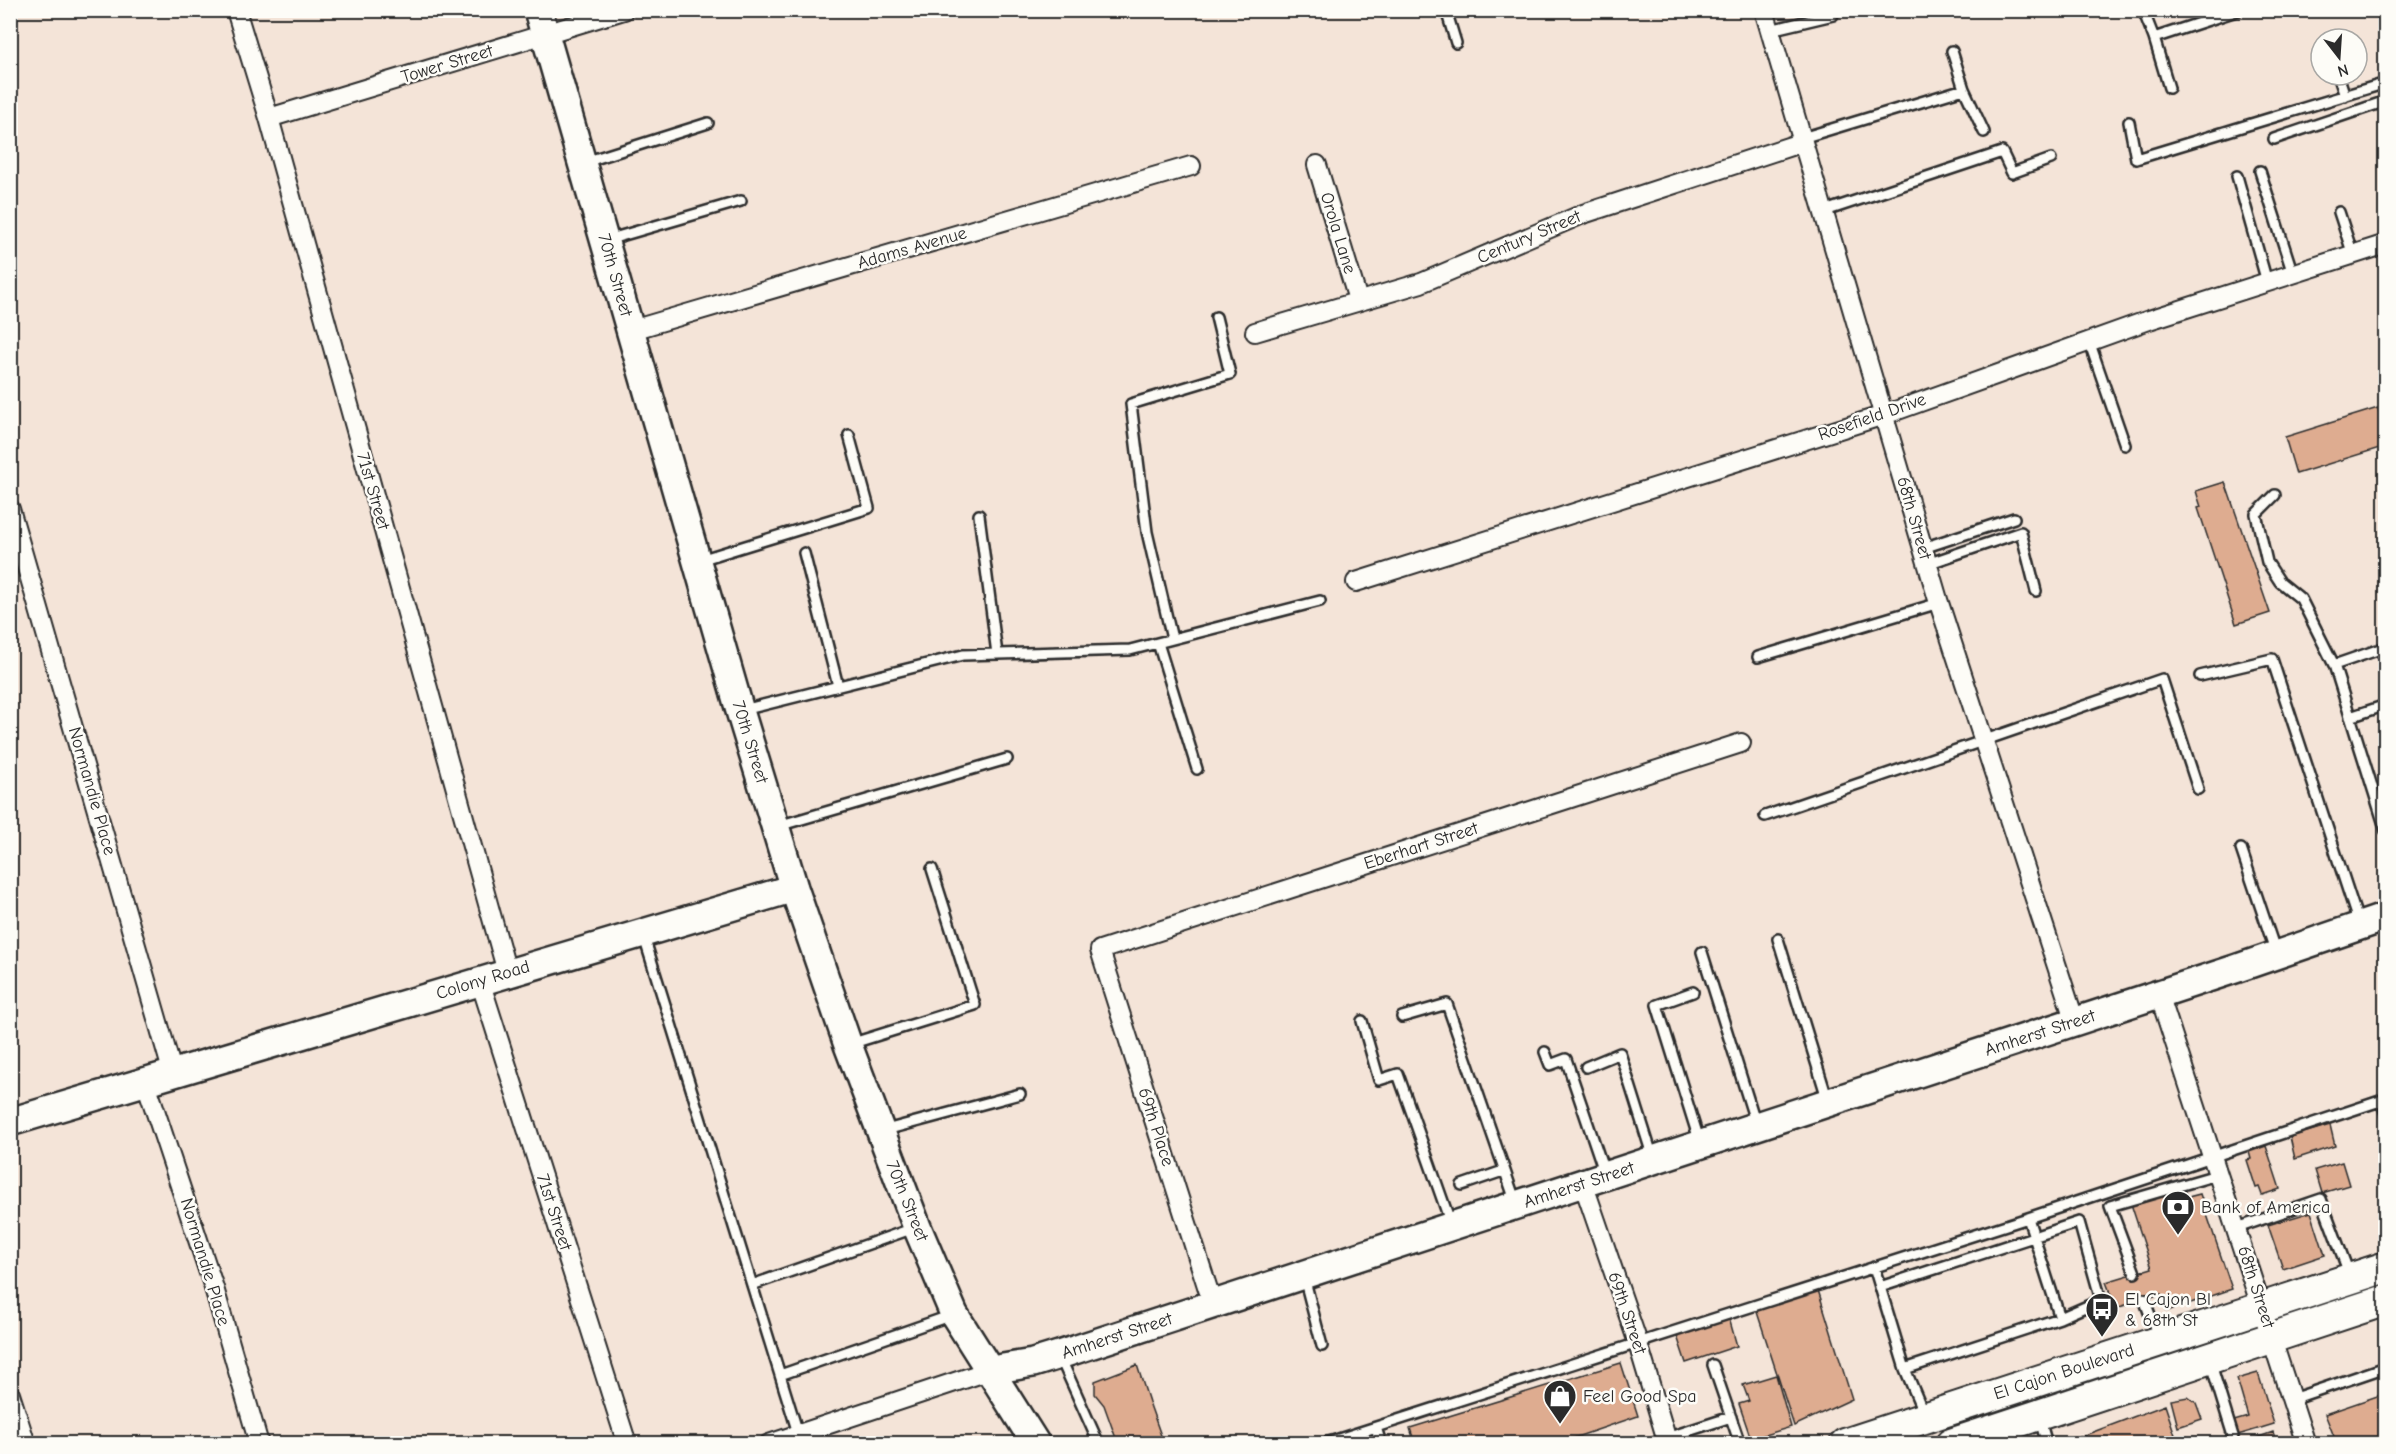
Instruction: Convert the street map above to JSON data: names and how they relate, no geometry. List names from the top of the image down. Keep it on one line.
{"streets":{"main road":["El Cajon Boulevard"],"street":["Tower Street","Orola Lane","Century Street","Adams Avenue","70th Street","Rosefield Drive","71st Street","68th Street","Normandie Place","Eberhart Street","Colony Road","Amherst Street","69th Place","69th Street"]},"crossings":[["Tower Street","70th Street"],["Tower Street","71st Street"],["Orola Lane","Century Street"],["Century Street","68th Street"],["Adams Avenue","70th Street"],["70th Street","Colony Road"],["70th Street","Amherst Street"],["Rosefield Drive","68th Street"],["71st Street","Colony Road"],["68th Street","Amherst Street"],["68th Street","El Cajon Boulevard"],["Normandie Place","Colony Road"],["Eberhart Street","69th Place"],["Amherst Street","69th Place"],["Amherst Street","69th Street"]],"places":{"bank":["Bank of America"],"bus stop":["El Cajon Bl & 68th St"],"shop":["Feel Good Spa"]},"north":"bottom"}
